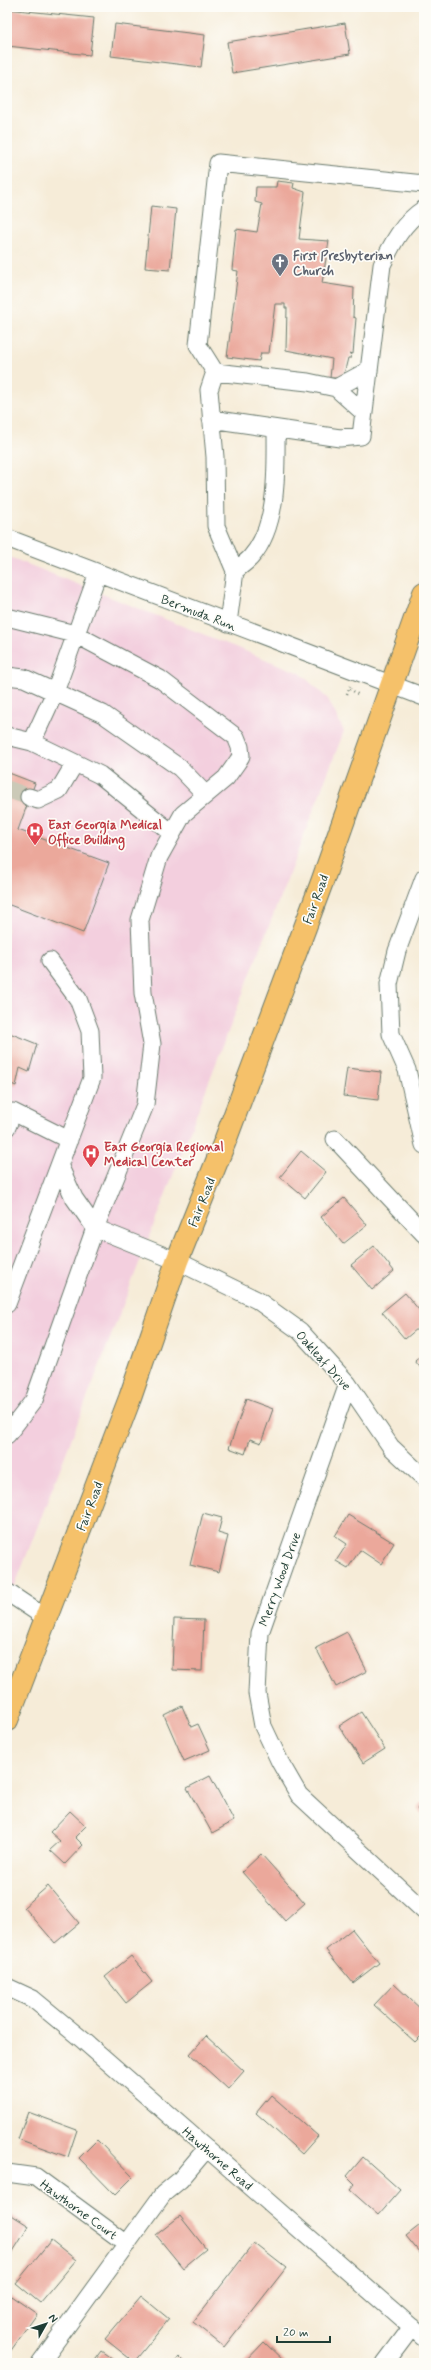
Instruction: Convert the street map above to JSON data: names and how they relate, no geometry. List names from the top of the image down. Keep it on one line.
{"streets":{"main road":["Fair Road"],"street":["Bermuda Run","Oakleaf Drive","Merry Wood Drive","Hawthorne Road","Hawthorne Court"]},"crossings":[["Bermuda Run","Fair Road"],["Fair Road","Oakleaf Drive"],["Oakleaf Drive","Merry Wood Drive"],["Hawthorne Road","Hawthorne Court"]],"places":{"church":["First Presbyterian Church"],"hospital":["East Georgia Medical Office Building","East Georgia Regional Medical Center"]},"scale_bar":"20 m","north":"top right"}
